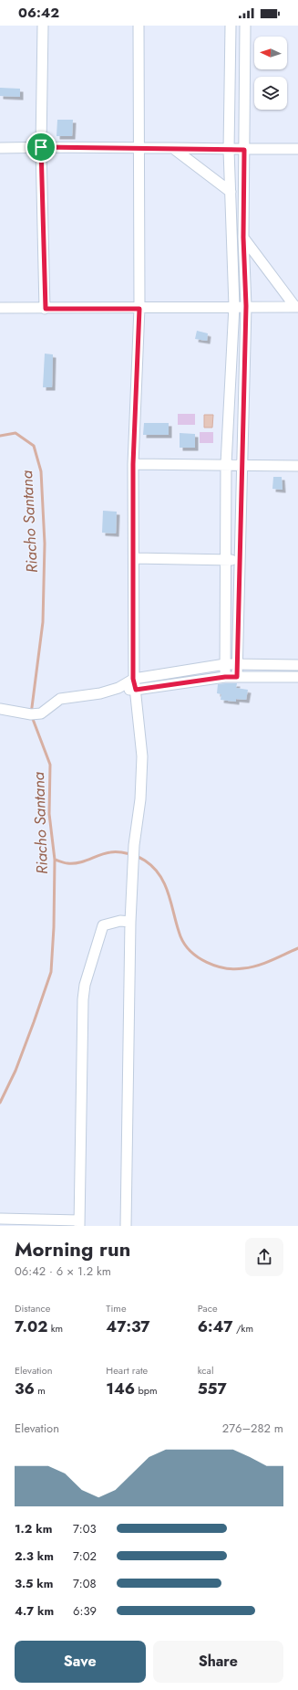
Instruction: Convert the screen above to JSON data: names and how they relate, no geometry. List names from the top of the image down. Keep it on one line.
{"water":["Riacho Santana"],"north":"left","page":{"status":"06:42","heading":["Morning run","06:42 · 6 × 1.2 km"],"stats":[["Distance","7.02 km"],["Time","47:37"],["Pace","6:47 /km"],["Elevation","36 m"],["Heart rate","146 bpm"],["kcal","557"]],"chart":["Elevation","276–282 m"],"list":[{"name":"1.2 km","note":"7:03"},{"name":"2.3 km","note":"7:02"},{"name":"3.5 km","note":"7:08"},{"name":"4.7 km","note":"6:39"}],"buttons":["Save","Share"]}}
